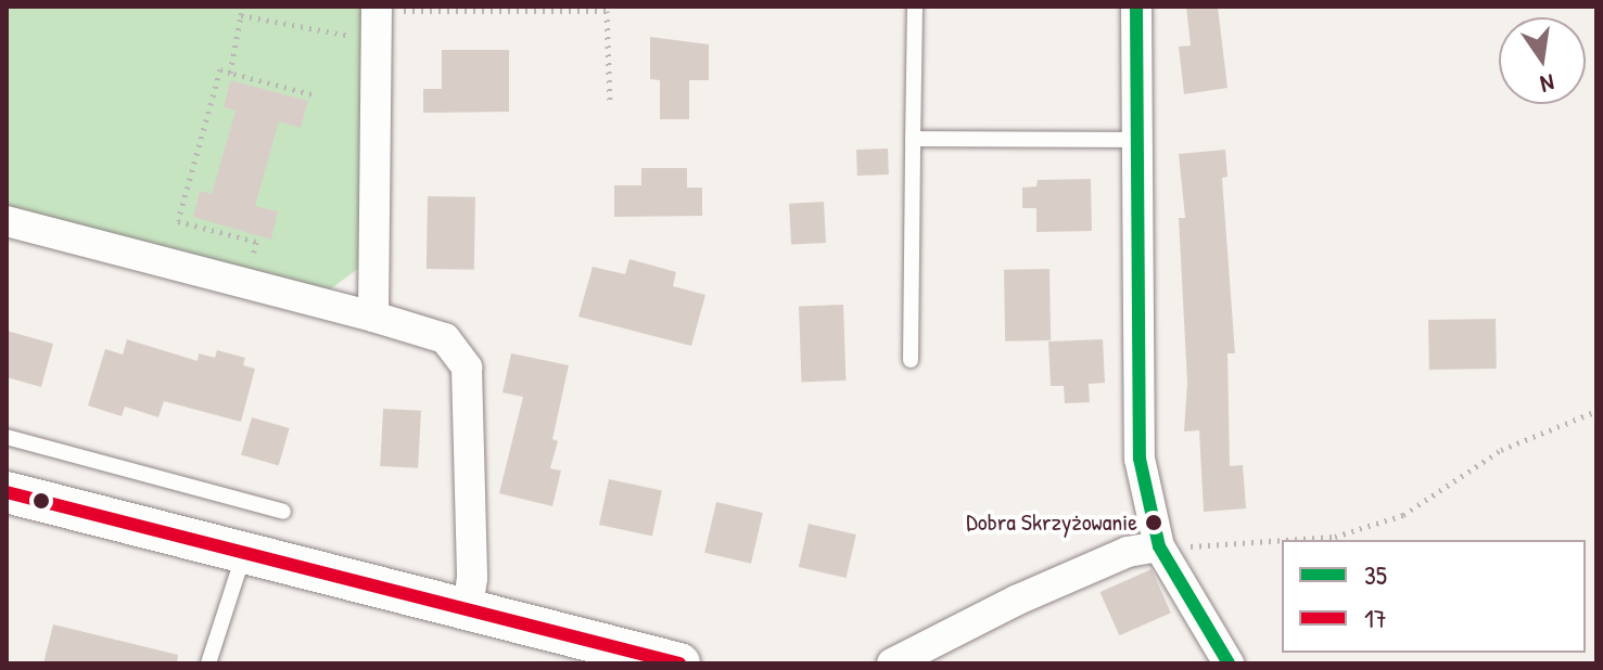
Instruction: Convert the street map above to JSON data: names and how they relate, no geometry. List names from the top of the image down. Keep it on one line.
{"places":["Dobra Skrzyżowanie"],"lines":["transit line 35","transit line 17"],"legend":["35","17"],"north":"bottom"}
